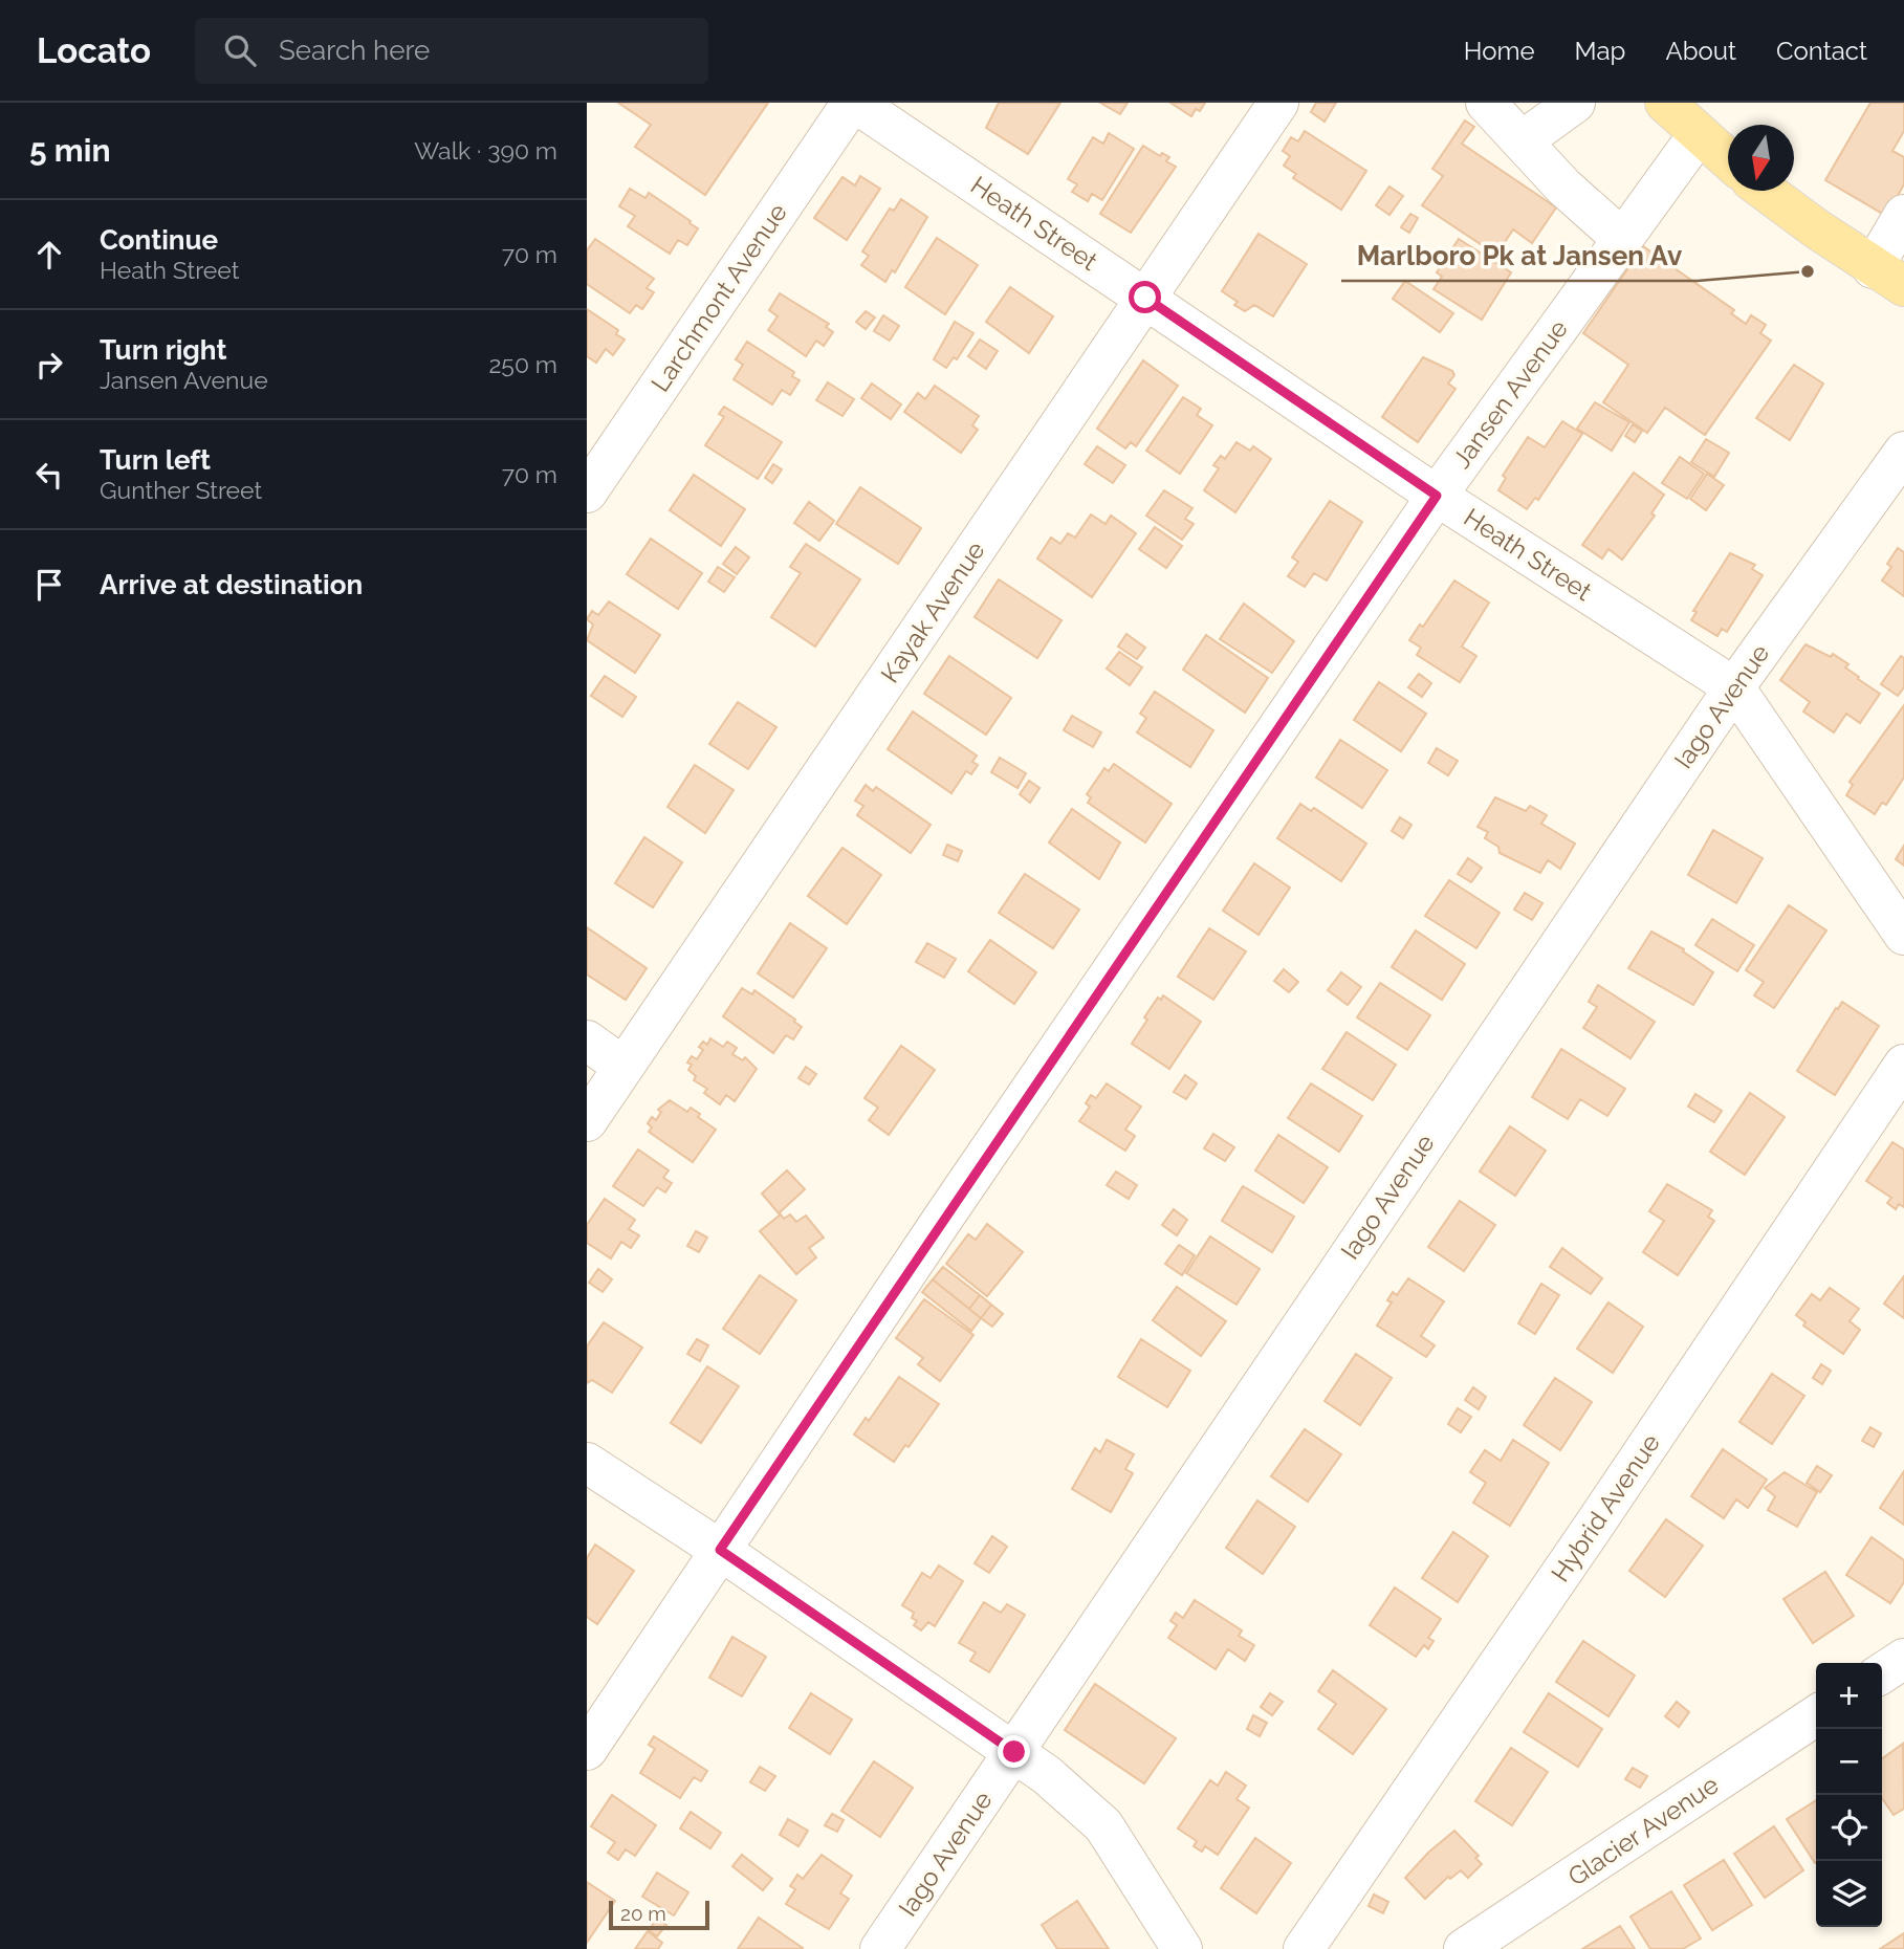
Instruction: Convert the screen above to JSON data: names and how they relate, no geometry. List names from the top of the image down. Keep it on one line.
{"streets":{"street":["Heath Street","Larchmont Avenue","Jansen Avenue","Kayak Avenue","Iago Avenue","Hybrid Avenue","Glacier Avenue"]},"crossings":[["Heath Street","Larchmont Avenue"],["Heath Street","Jansen Avenue"],["Heath Street","Kayak Avenue"],["Heath Street","Iago Avenue"]],"places":["Marlboro Pk at Jansen Av"],"scale_bar":"20 m","north":"bottom","page":{"header":"Locato","search":"Search here","nav":["Home","Map","About","Contact"],"heading":["5 min","Walk · 390 m"],"list":[["Continue","Heath Street","70 m"],["Turn right","Jansen Avenue","250 m"],["Turn left","Gunther Street","70 m"],"Arrive at destination"],"map_buttons":["+","−"],"scale":"20 m"}}
